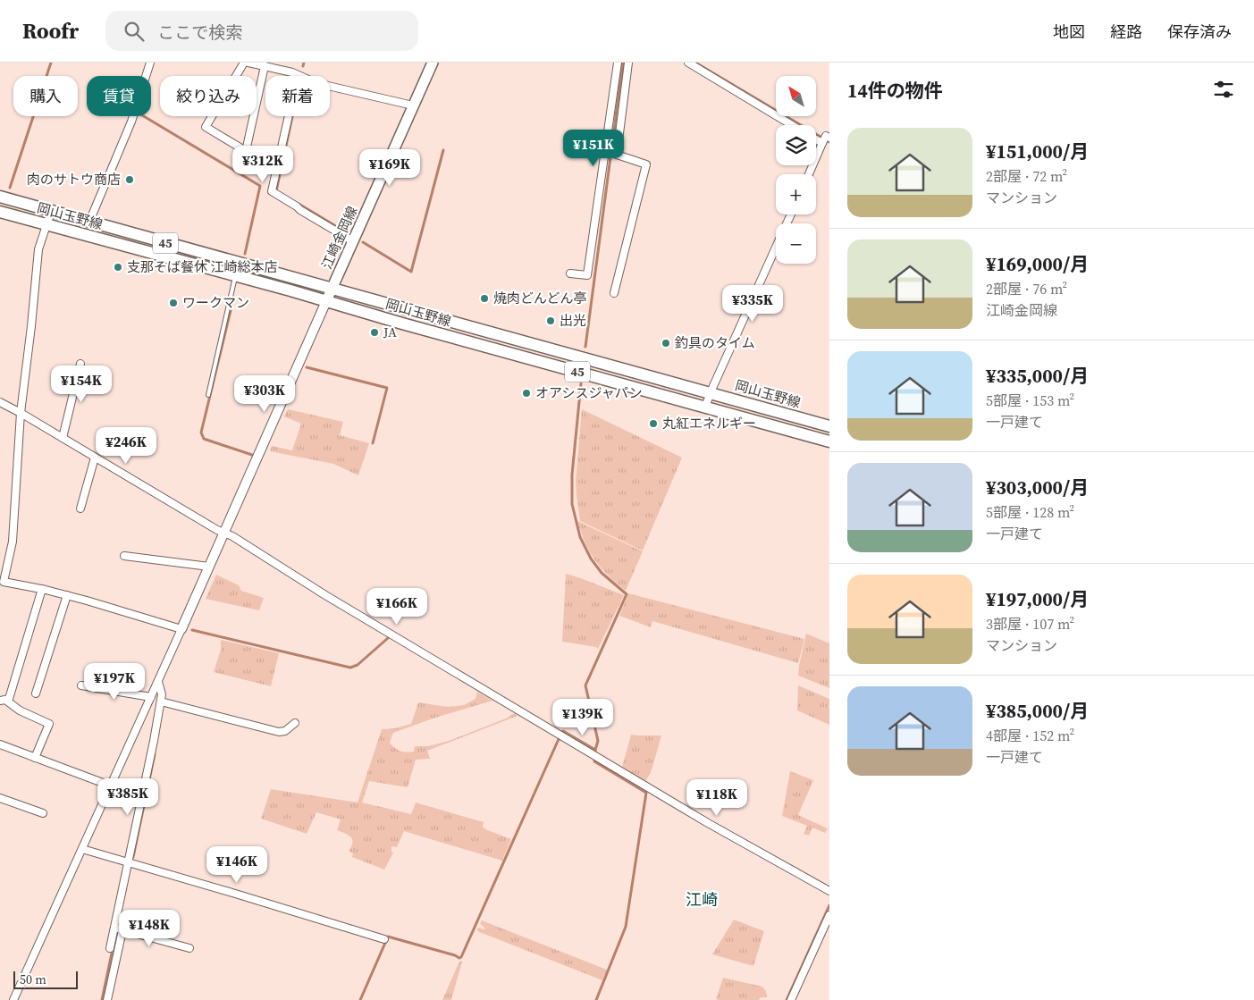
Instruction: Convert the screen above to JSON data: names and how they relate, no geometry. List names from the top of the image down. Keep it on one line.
{"streets":{"main road":["岡山玉野線","江崎金岡線","45"]},"crossings":[["岡山玉野線","江崎金岡線"]],"districts":["江崎"],"places":["肉のサトウ商店","支那そば餐休 江崎総本店","焼肉どんどん亭","ワークマン","出光","JA","釣具のタイム","オアシスジャパン","丸紅エネルギー"],"scale_bar":"50 m","north":"top left","page":{"header":"Roofr","search":"ここで検索","nav":["地図","経路","保存済み"],"heading":"14件の物件","map_buttons":["+","−"],"chip":["購入","賃貸","絞り込み","新着"],"list":[{"name":"¥151,000/月","note":"2部屋 · 72 m² · マンション"},{"name":"¥169,000/月","note":"2部屋 · 76 m² · 江崎金岡線"},{"name":"¥335,000/月","note":"5部屋 · 153 m² · 一戸建て"},{"name":"¥303,000/月","note":"5部屋 · 128 m² · 一戸建て"},{"name":"¥197,000/月","note":"3部屋 · 107 m² · マンション"},{"name":"¥385,000/月","note":"4部屋 · 152 m² · 一戸建て"}],"price":["¥151K","¥312K","¥169K","¥335K","¥154K","¥303K","¥246K","¥166K","¥197K","¥139K","¥385K","¥118K","¥146K","¥148K"],"scale":"50 m"}}
